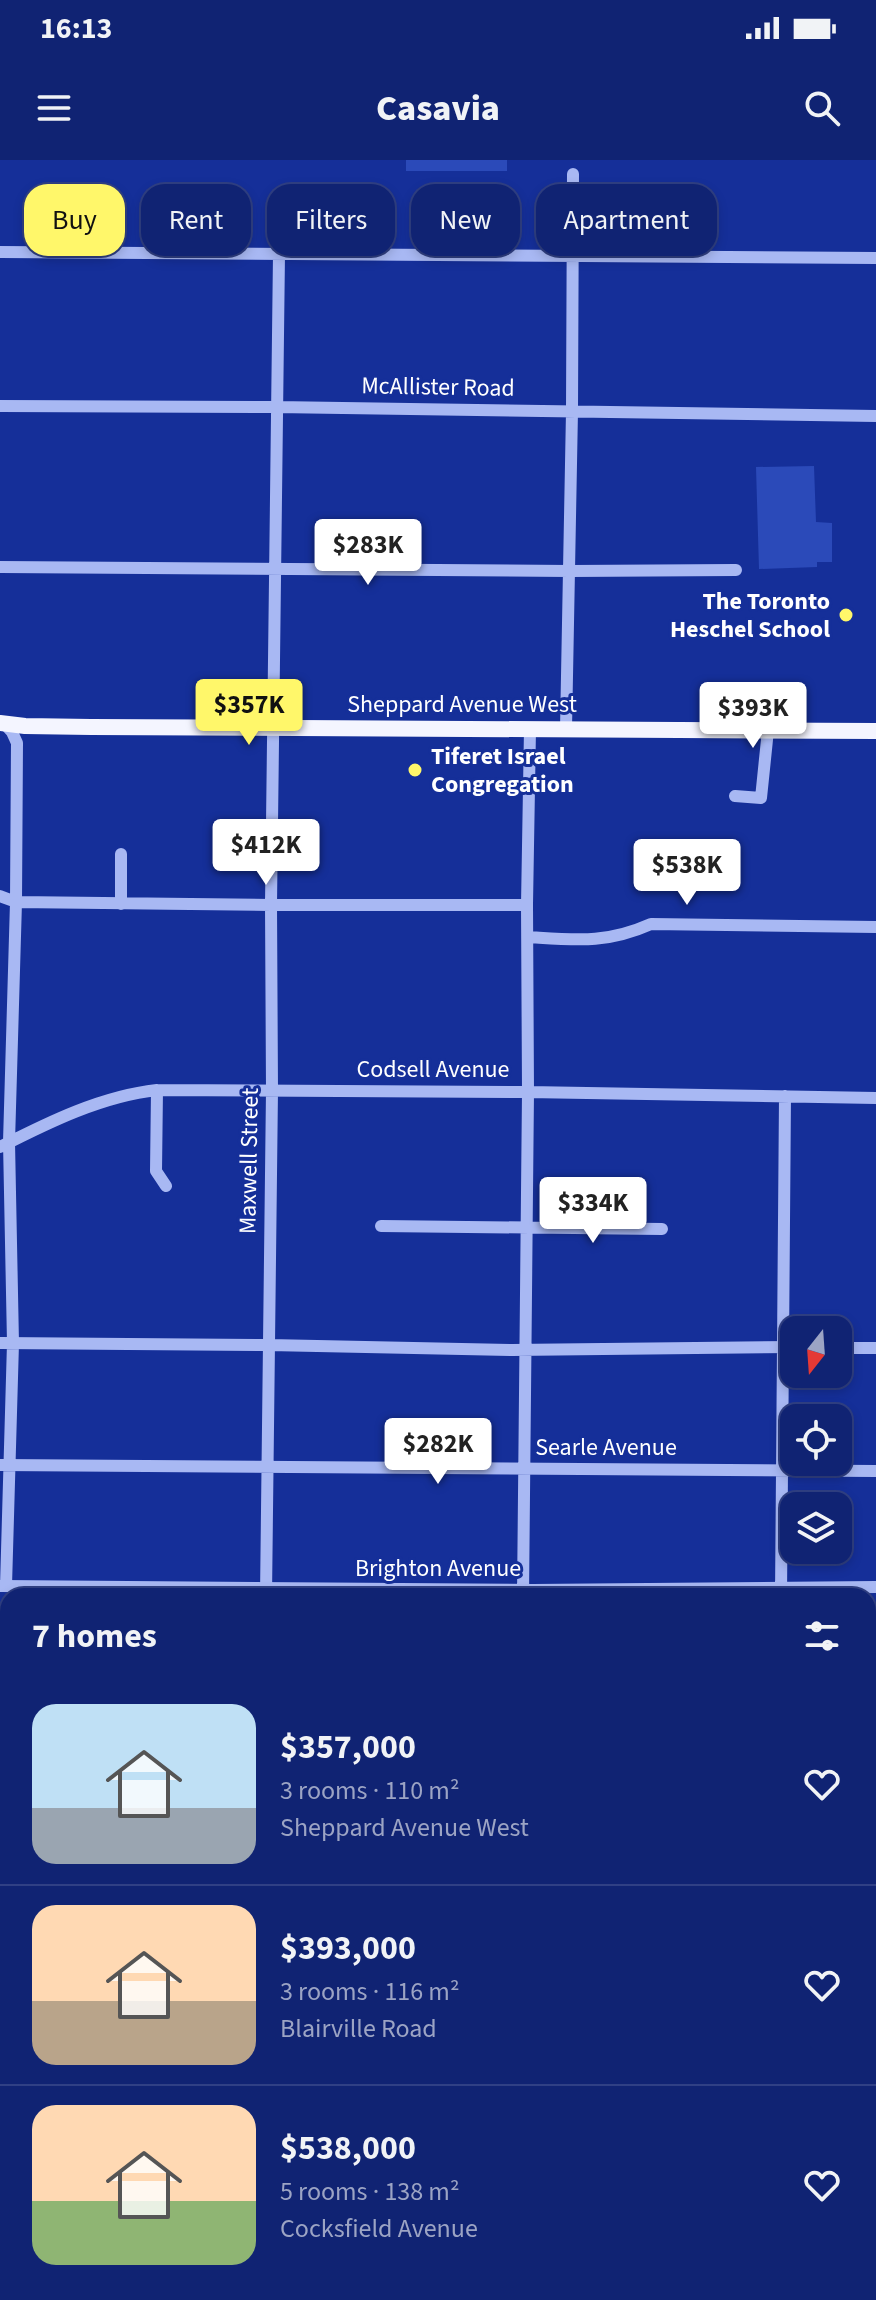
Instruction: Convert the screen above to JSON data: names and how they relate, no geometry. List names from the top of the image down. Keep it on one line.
{"streets":{"main road":["Sheppard Avenue West"],"street":["McAllister Road","Codsell Avenue","Maxwell Street","Searle Avenue","Brighton Avenue"]},"crossings":[["McAllister Road","Maxwell Street"],["Sheppard Avenue West","Maxwell Street"],["Codsell Avenue","Maxwell Street"],["Maxwell Street","Searle Avenue"]],"places":["The Toronto Heschel School","Tiferet Israel Congregation"],"north":"bottom","page":{"status":"16:13","header":"Casavia","chip":["Buy","Rent","Filters","New","Apartment"],"price":["$283K","$357K","$393K","$412K","$538K","$334K","$282K"],"heading":"7 homes","list":[{"name":"$357,000","note":"3 rooms · 110 m² · Sheppard Avenue West"},{"name":"$393,000","note":"3 rooms · 116 m² · Blairville Road"},{"name":"$538,000","note":"5 rooms · 138 m² · Cocksfield Avenue"}]}}
